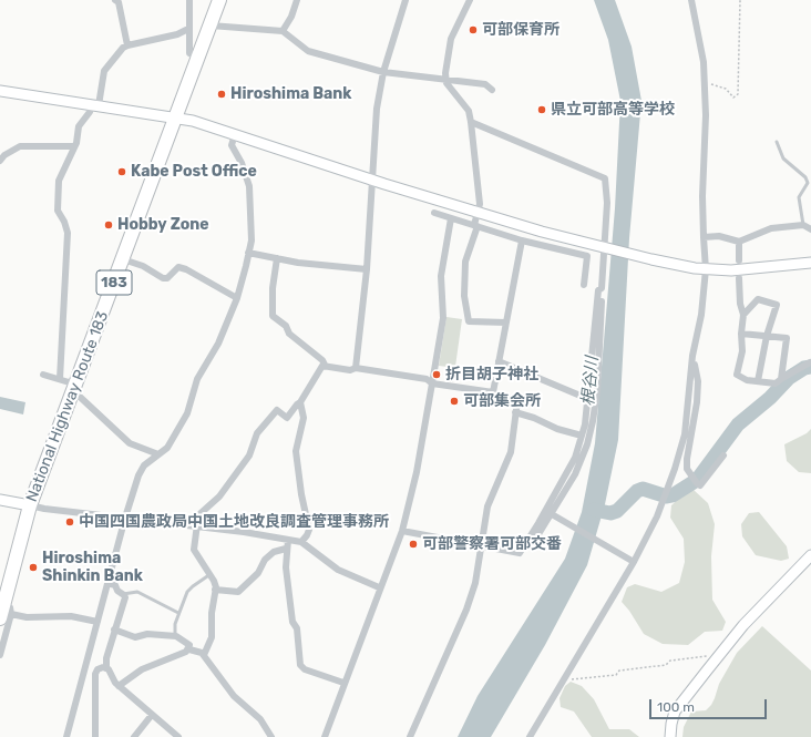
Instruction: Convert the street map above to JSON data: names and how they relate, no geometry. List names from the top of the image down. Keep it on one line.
{"streets":{"highway":["183","National Highway Route 183"]},"water":["根谷川"],"places":["可部保育所","Hiroshima Bank","県立可部高等学校","Kabe Post Office","Hobby Zone","折目胡子神社","可部集会所","中国四国農政局中国土地改良調査管理事務所","可部警察署可部交番","Hiroshima Shinkin Bank"],"scale_bar":"100 m"}
